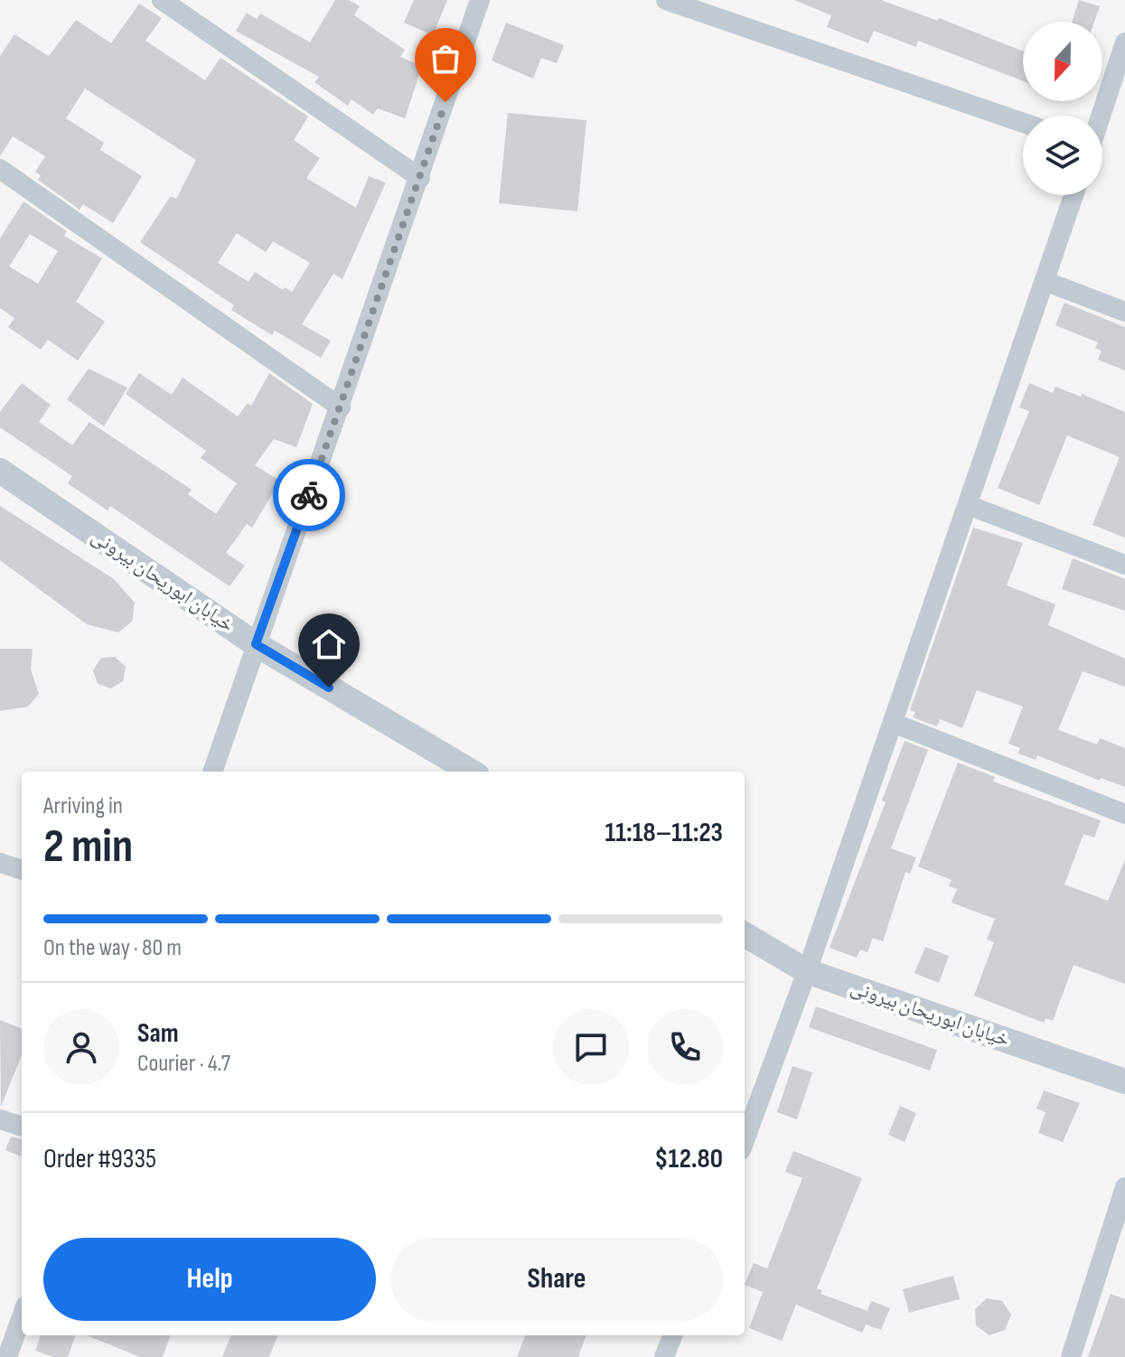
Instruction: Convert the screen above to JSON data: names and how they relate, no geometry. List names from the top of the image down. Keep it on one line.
{"streets":{"street":["خیابان ابوریحان بیرونی"]},"north":"bottom","page":{"heading":["2 min","Arriving in","11:18–11:23"],"panel":["Sam","Courier · 4.7","Order #9335","$12.80"],"bar":"On the way · 80 m","buttons":["Help","Share"]}}
